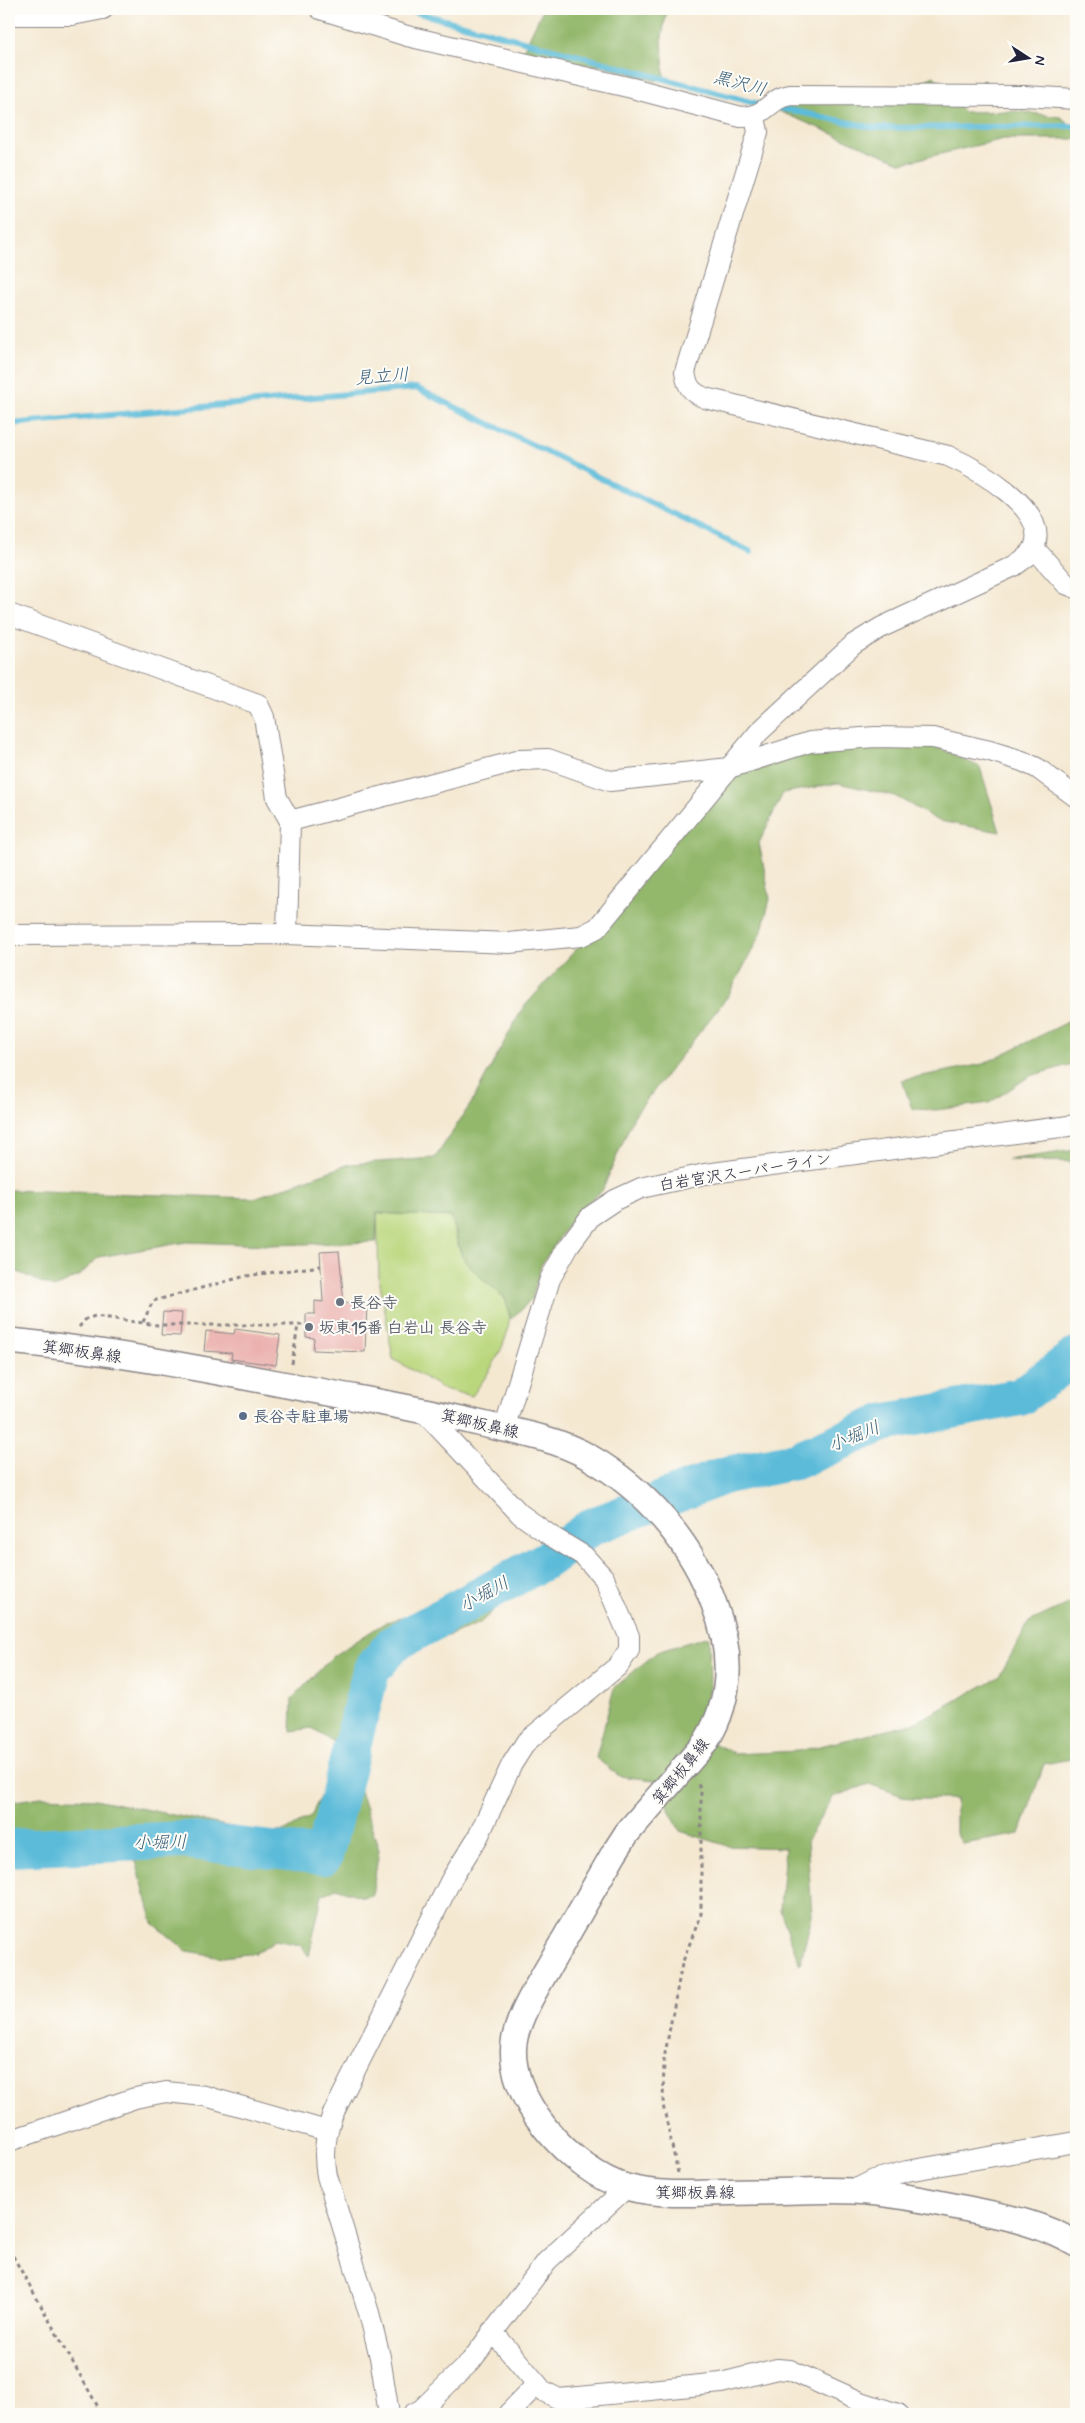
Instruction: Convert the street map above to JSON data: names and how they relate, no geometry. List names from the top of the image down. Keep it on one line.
{"streets":{"main road":["箕郷板鼻線"],"street":["白岩宮沢スーパーライン"]},"crossings":[["白岩宮沢スーパーライン","箕郷板鼻線"]],"water":["黒沢川","見立川","小堀川"],"places":["長谷寺","坂東15番 白岩山 長谷寺","長谷寺駐車場"],"north":"right"}
